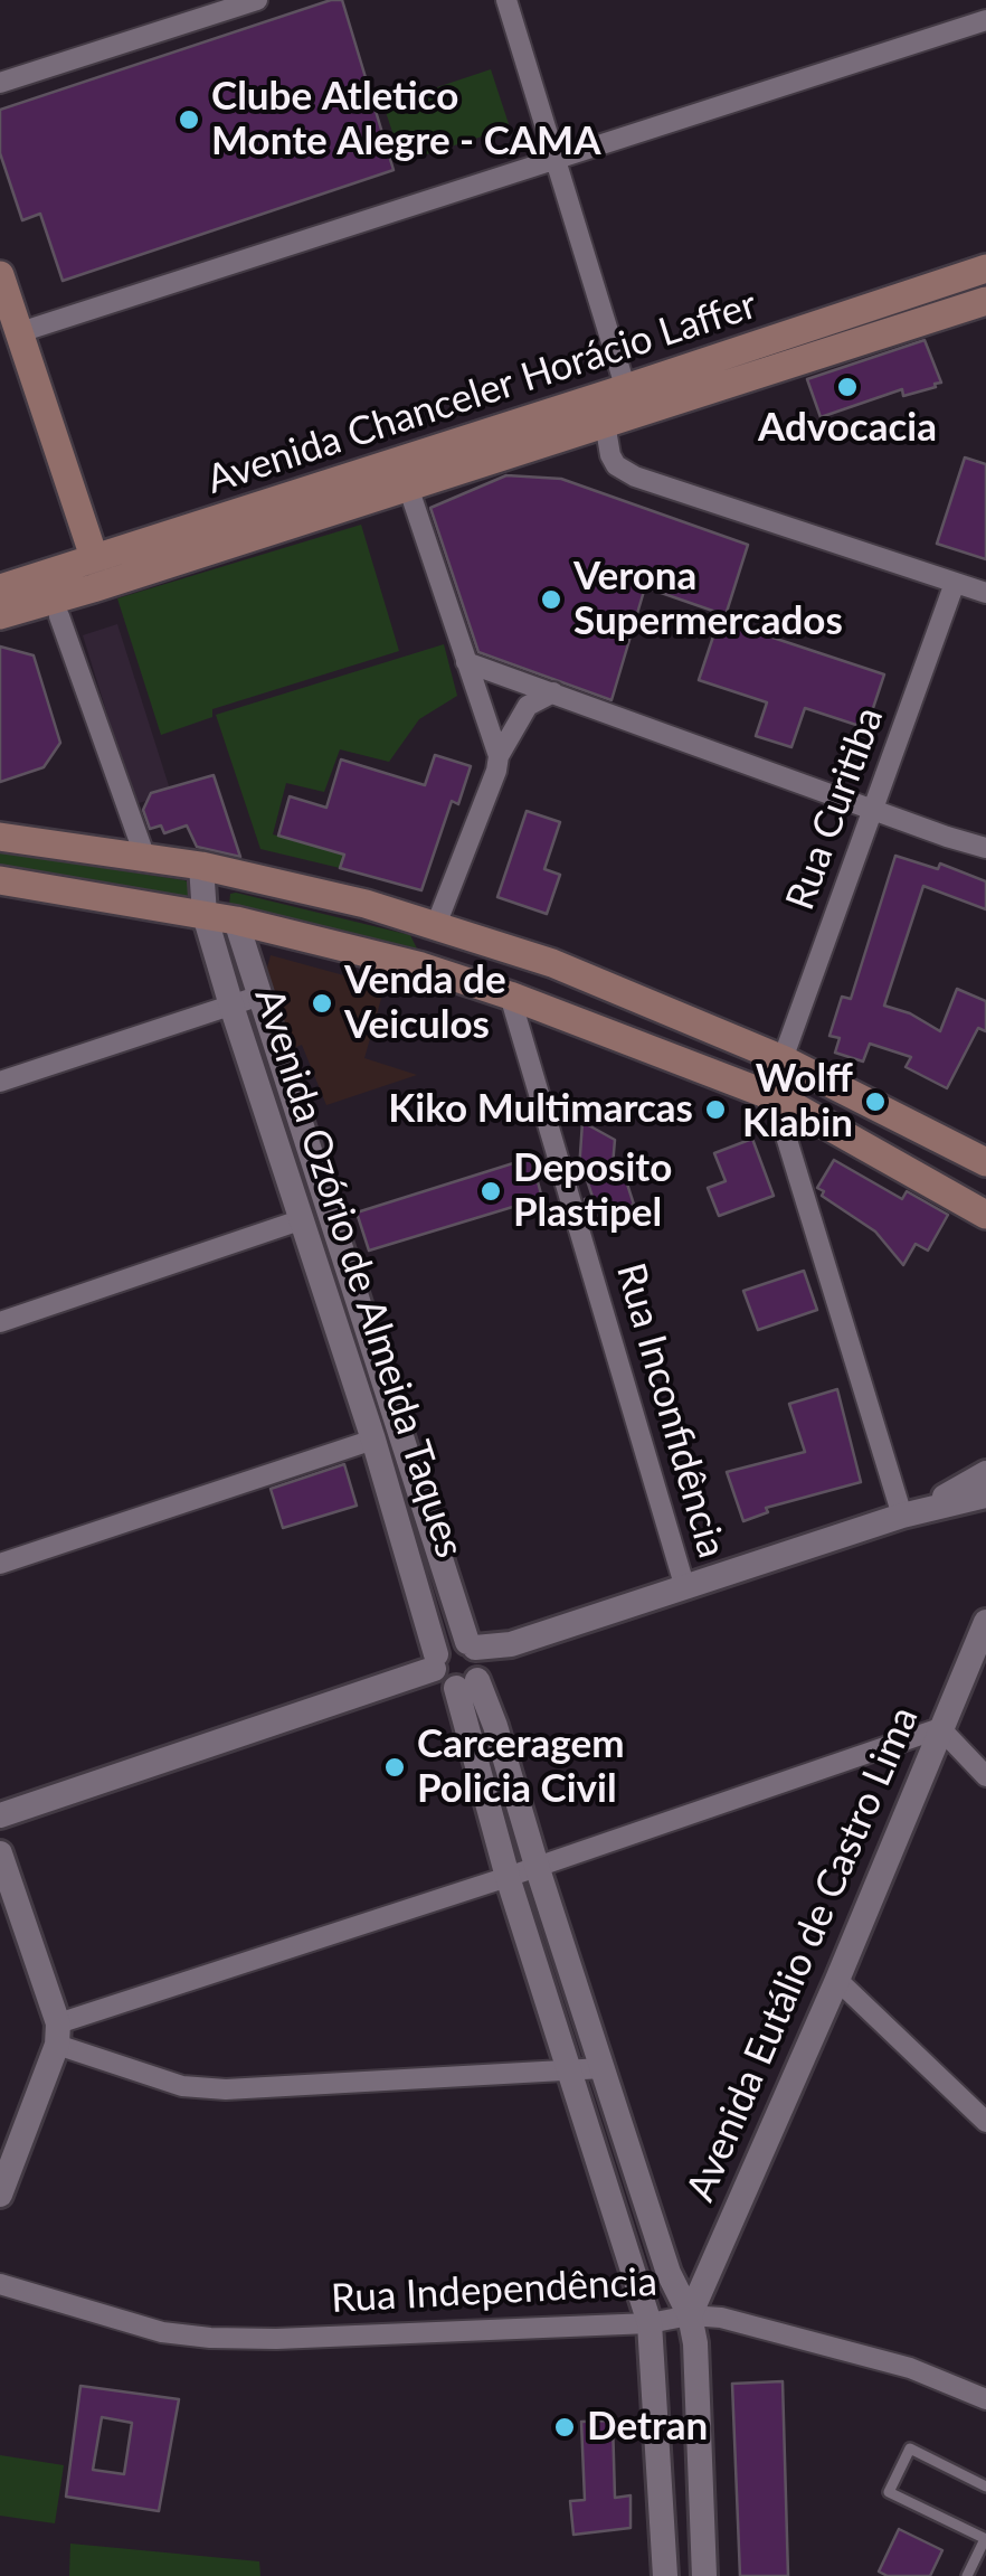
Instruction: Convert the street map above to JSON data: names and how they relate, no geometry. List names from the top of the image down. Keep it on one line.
{"streets":{"main road":["Avenida Chanceler Horácio Laffer"],"street":["Rua Curitiba","Avenida Ozório de Almeida Taques","Rua Inconfidência","Avenida Eutálio de Castro Lima","Rua Independência"]},"crossings":[["Avenida Ozório de Almeida Taques","Avenida Eutálio de Castro Lima"],["Avenida Ozório de Almeida Taques","Rua Independência"],["Avenida Eutálio de Castro Lima","Rua Independência"]],"places":["Clube Atletico Monte Alegre - CAMA","Advocacia","Verona Supermercados","Venda de Veiculos","Wolff Klabin","Kiko Multimarcas","Deposito Plastipel","Carceragem Policia Civil","Detran"]}
